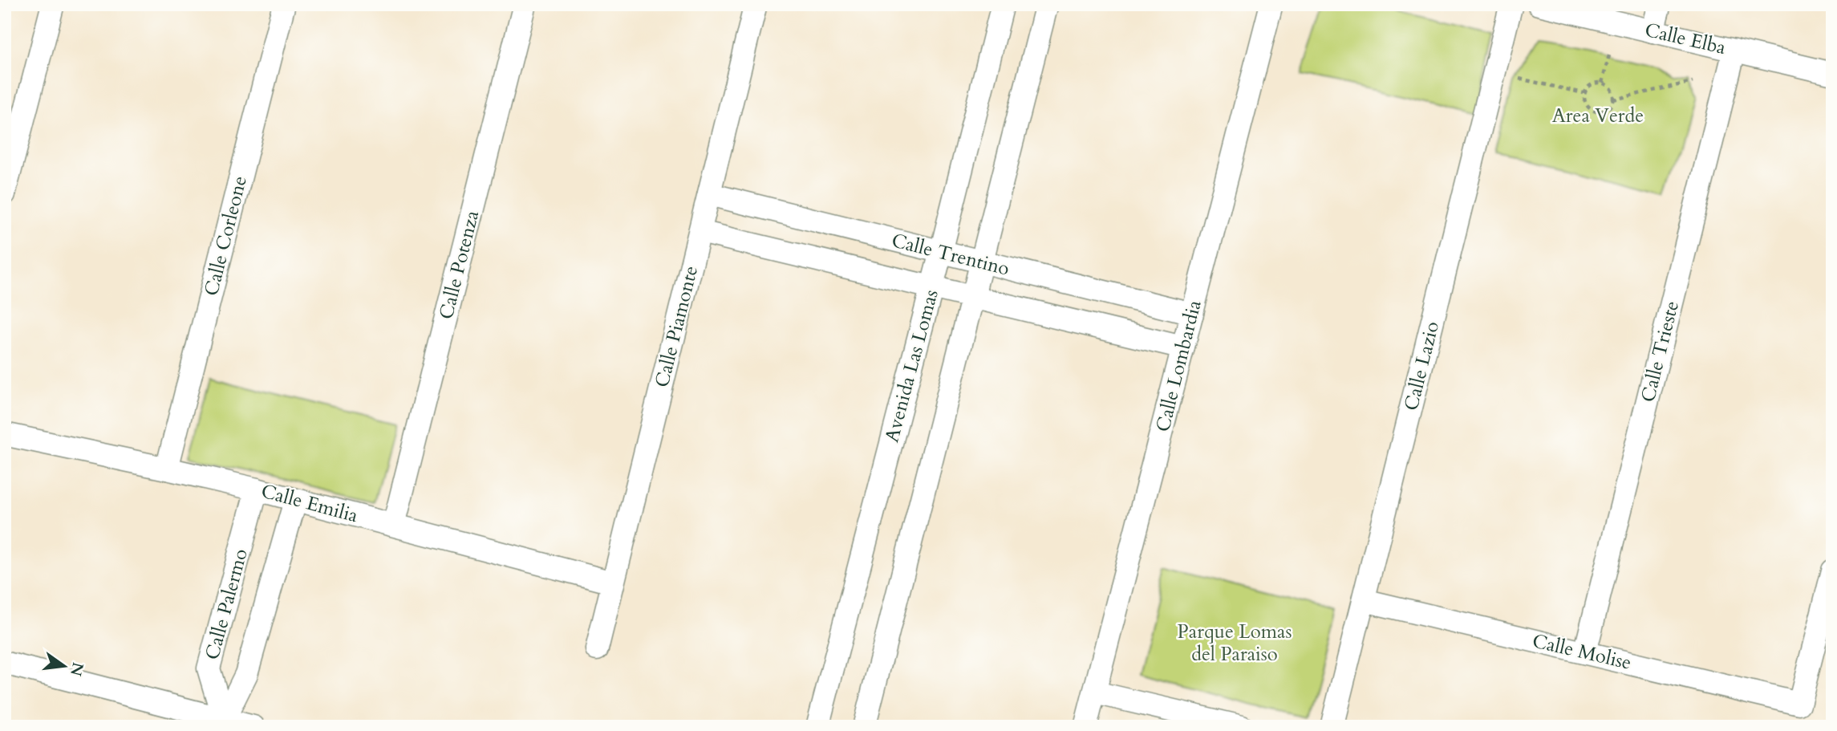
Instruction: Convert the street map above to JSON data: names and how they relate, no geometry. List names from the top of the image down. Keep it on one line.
{"streets":{"street":["Calle Elba","Calle Corleone","Calle Trentino","Calle Potenza","Calle Piamonte","Calle Trieste","Avenida Las Lomas","Calle Lombardia","Calle Lazio","Calle Emilia","Calle Palermo","Calle Molise"]},"crossings":[["Calle Elba","Calle Trieste"],["Calle Corleone","Calle Emilia"],["Calle Trentino","Calle Piamonte"],["Calle Trentino","Avenida Las Lomas"],["Calle Trentino","Calle Lombardia"],["Calle Potenza","Calle Emilia"],["Calle Piamonte","Calle Emilia"],["Calle Trieste","Calle Molise"],["Calle Lazio","Calle Molise"],["Calle Emilia","Calle Palermo"]],"parks":["Area Verde","Parque Lomas del Paraiso"],"north":"right"}
